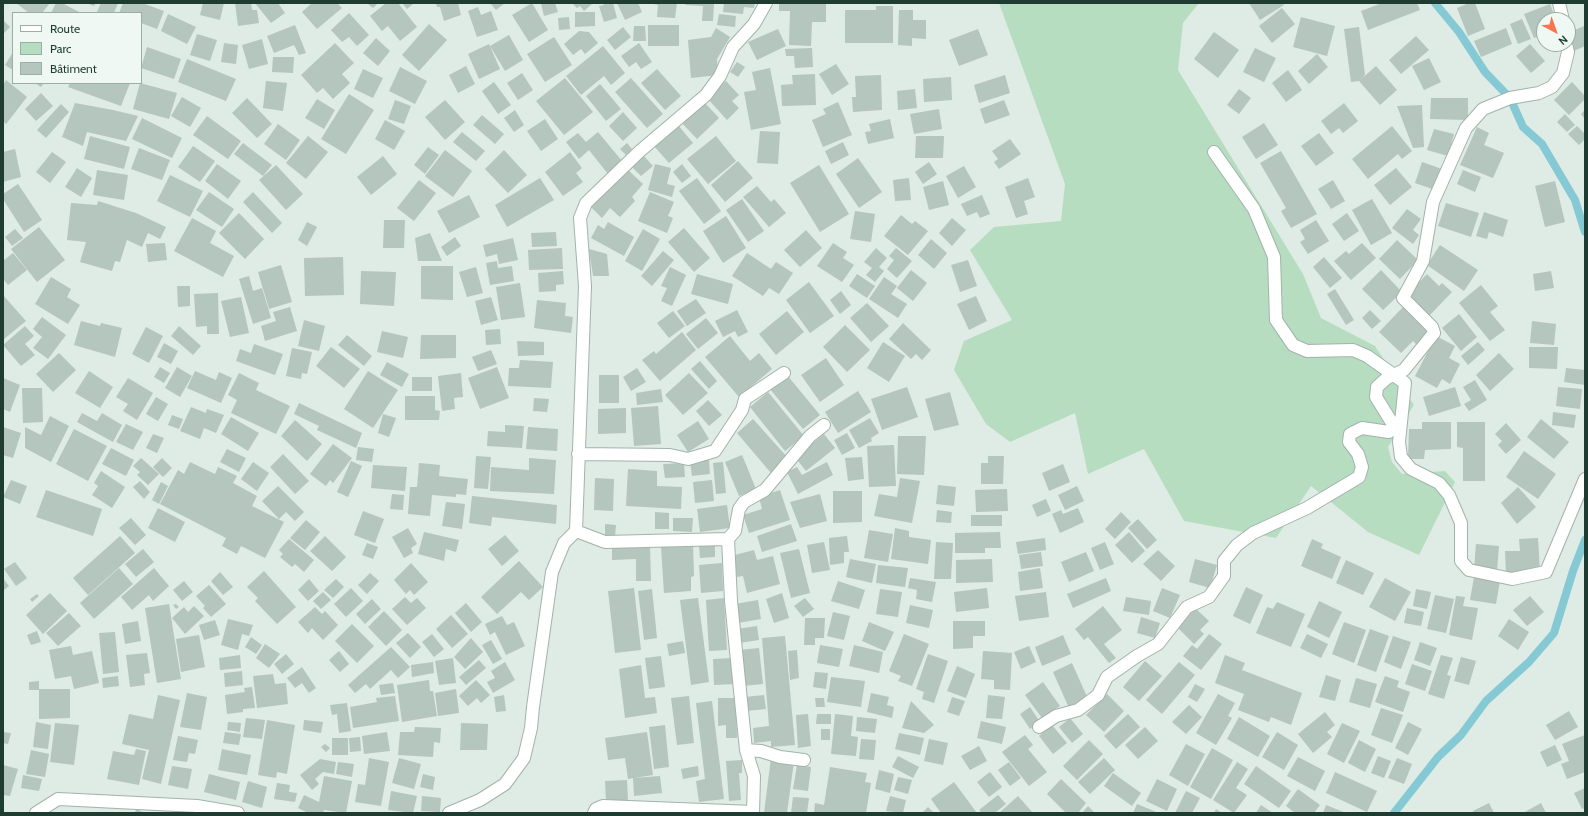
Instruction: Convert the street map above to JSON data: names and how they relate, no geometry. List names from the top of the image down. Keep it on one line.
{"legend":["Route","Parc","Bâtiment"],"north":"bottom right"}
